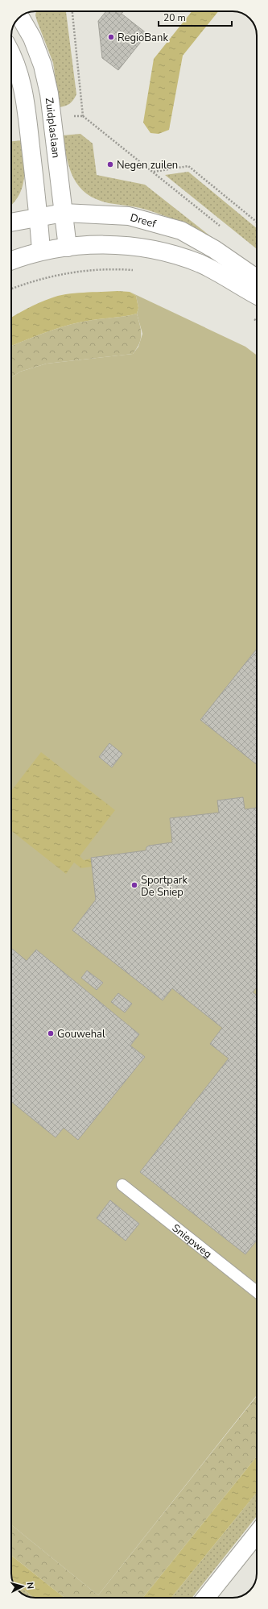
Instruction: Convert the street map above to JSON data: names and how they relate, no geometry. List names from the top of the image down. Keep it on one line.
{"streets":{"main road":["Zuidplaslaan","Dreef"],"lane":["Sniepweg"]},"crossings":[["Zuidplaslaan","Dreef"]],"places":["RegioBank","Negen zuilen","Sportpark De Sniep","Gouwehal"],"scale_bar":"20 m","north":"right"}
